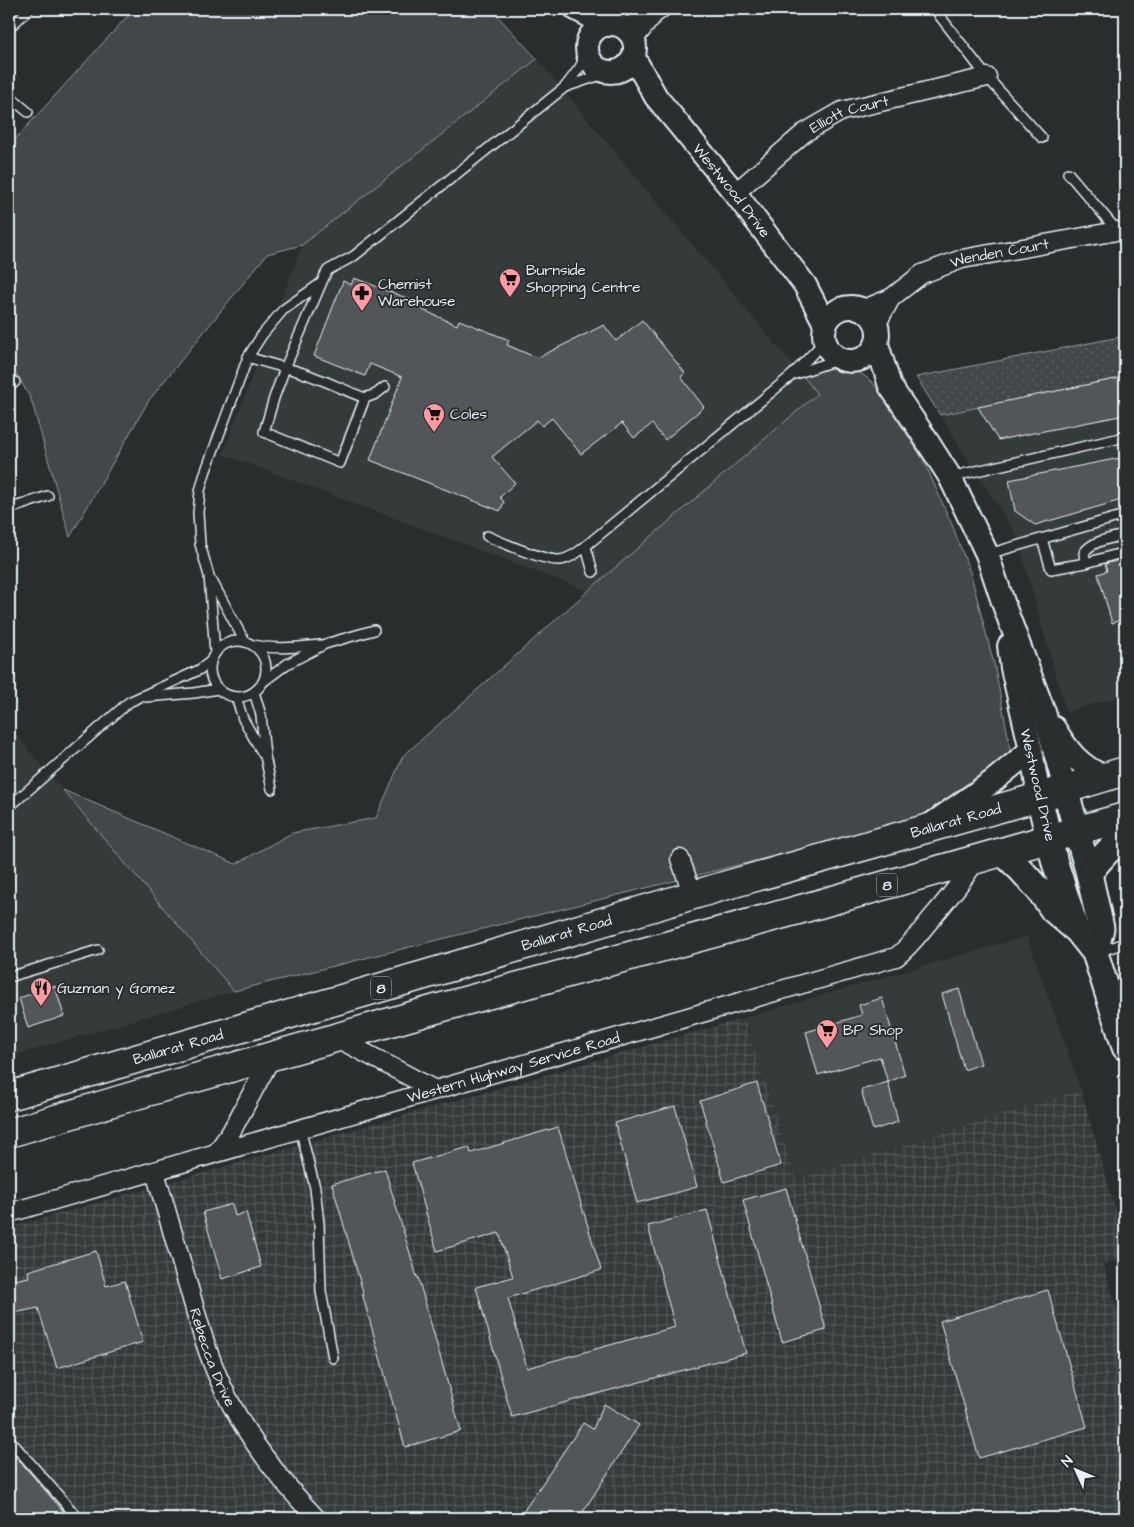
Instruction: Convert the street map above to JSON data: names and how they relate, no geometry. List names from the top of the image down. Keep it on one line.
{"streets":{"highway":["Ballarat Road","8"],"main road":["Westwood Drive"],"street":["Elliott Court","Wenden Court","Western Highway Service Road","Rebecca Drive"]},"crossings":[["Elliott Court","Westwood Drive"],["Westwood Drive","Wenden Court"],["Westwood Drive","Ballarat Road"],["Westwood Drive","8"],["8","Western Highway Service Road"],["Western Highway Service Road","Rebecca Drive"]],"places":{"supermarket":["Burnside Shopping Centre","Coles","BP Shop"],"pharmacy":["Chemist Warehouse"],"restaurant":["Guzman y Gomez"]},"north":"top left"}
